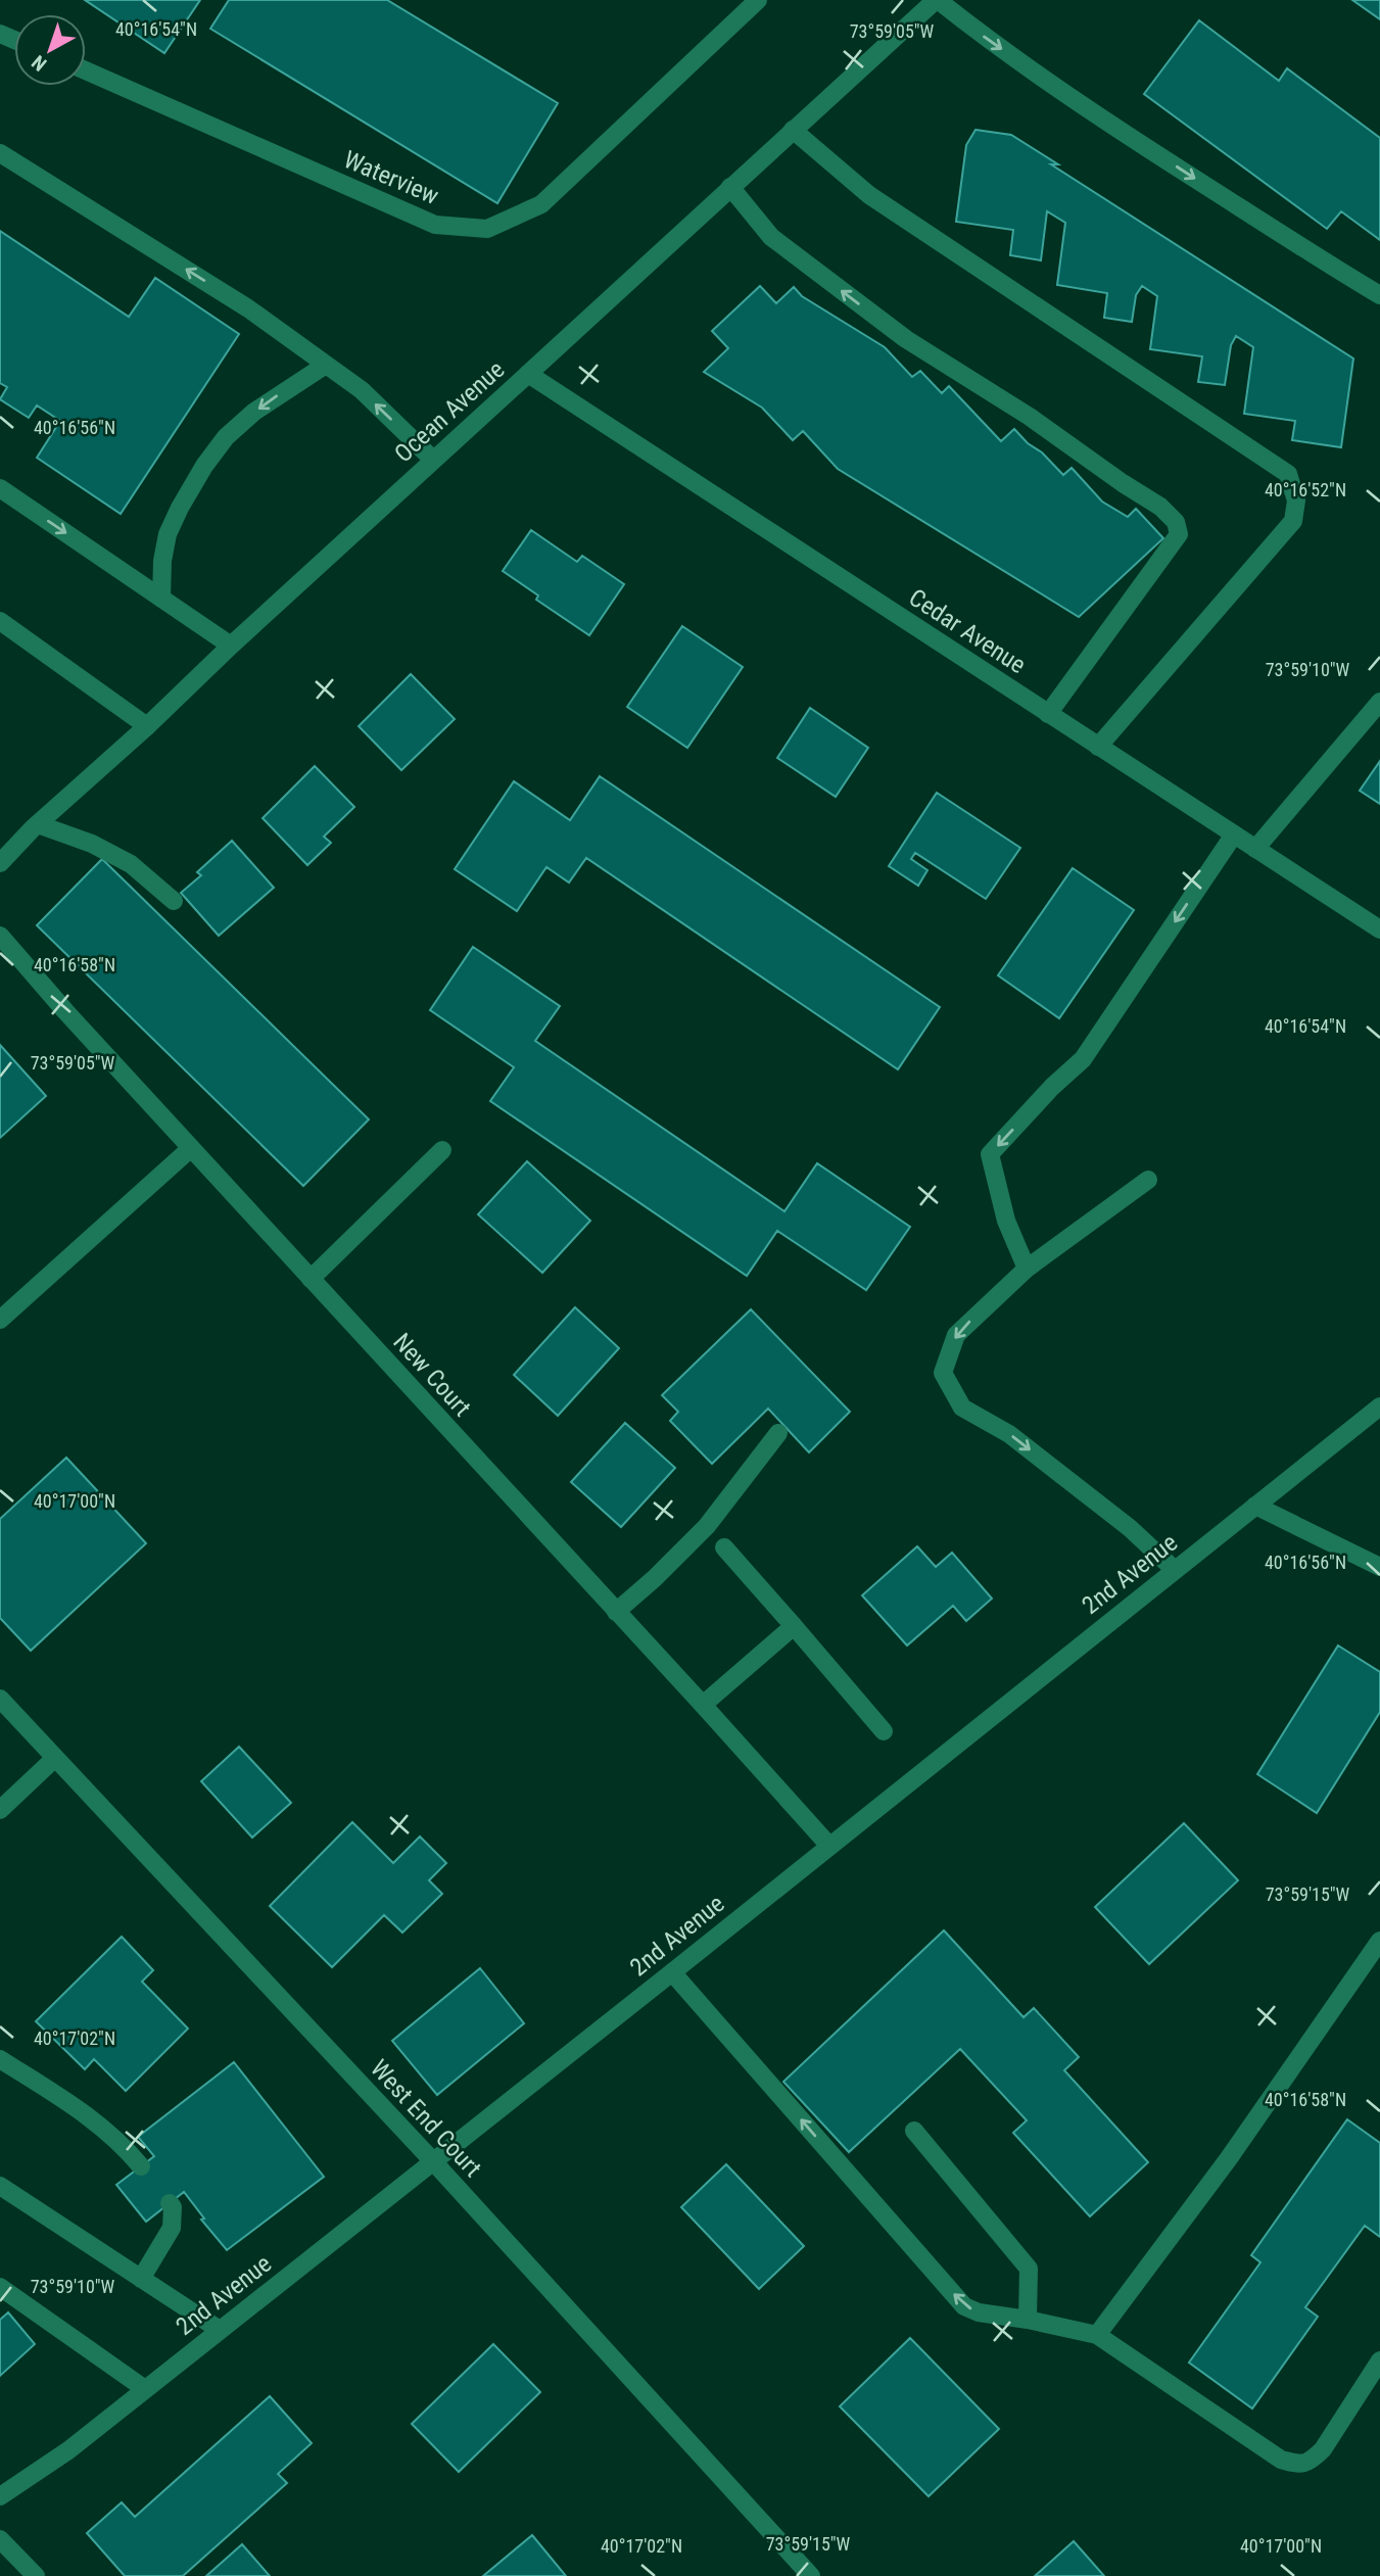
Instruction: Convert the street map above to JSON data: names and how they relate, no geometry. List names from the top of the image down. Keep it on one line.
{"streets":{"street":["Waterview","Ocean Avenue","Cedar Avenue","New Court","2nd Avenue","West End Court"]},"crossings":[["Ocean Avenue","Cedar Avenue"],["New Court","2nd Avenue"],["2nd Avenue","West End Court"]],"north":"bottom left","coordinates":["40°16'54\"N","73°59'05\"W","40°16'56\"N","40°16'52\"N","73°59'10\"W","40°16'58\"N","40°17'00\"N","73°59'15\"W","40°17'02\"N"]}
